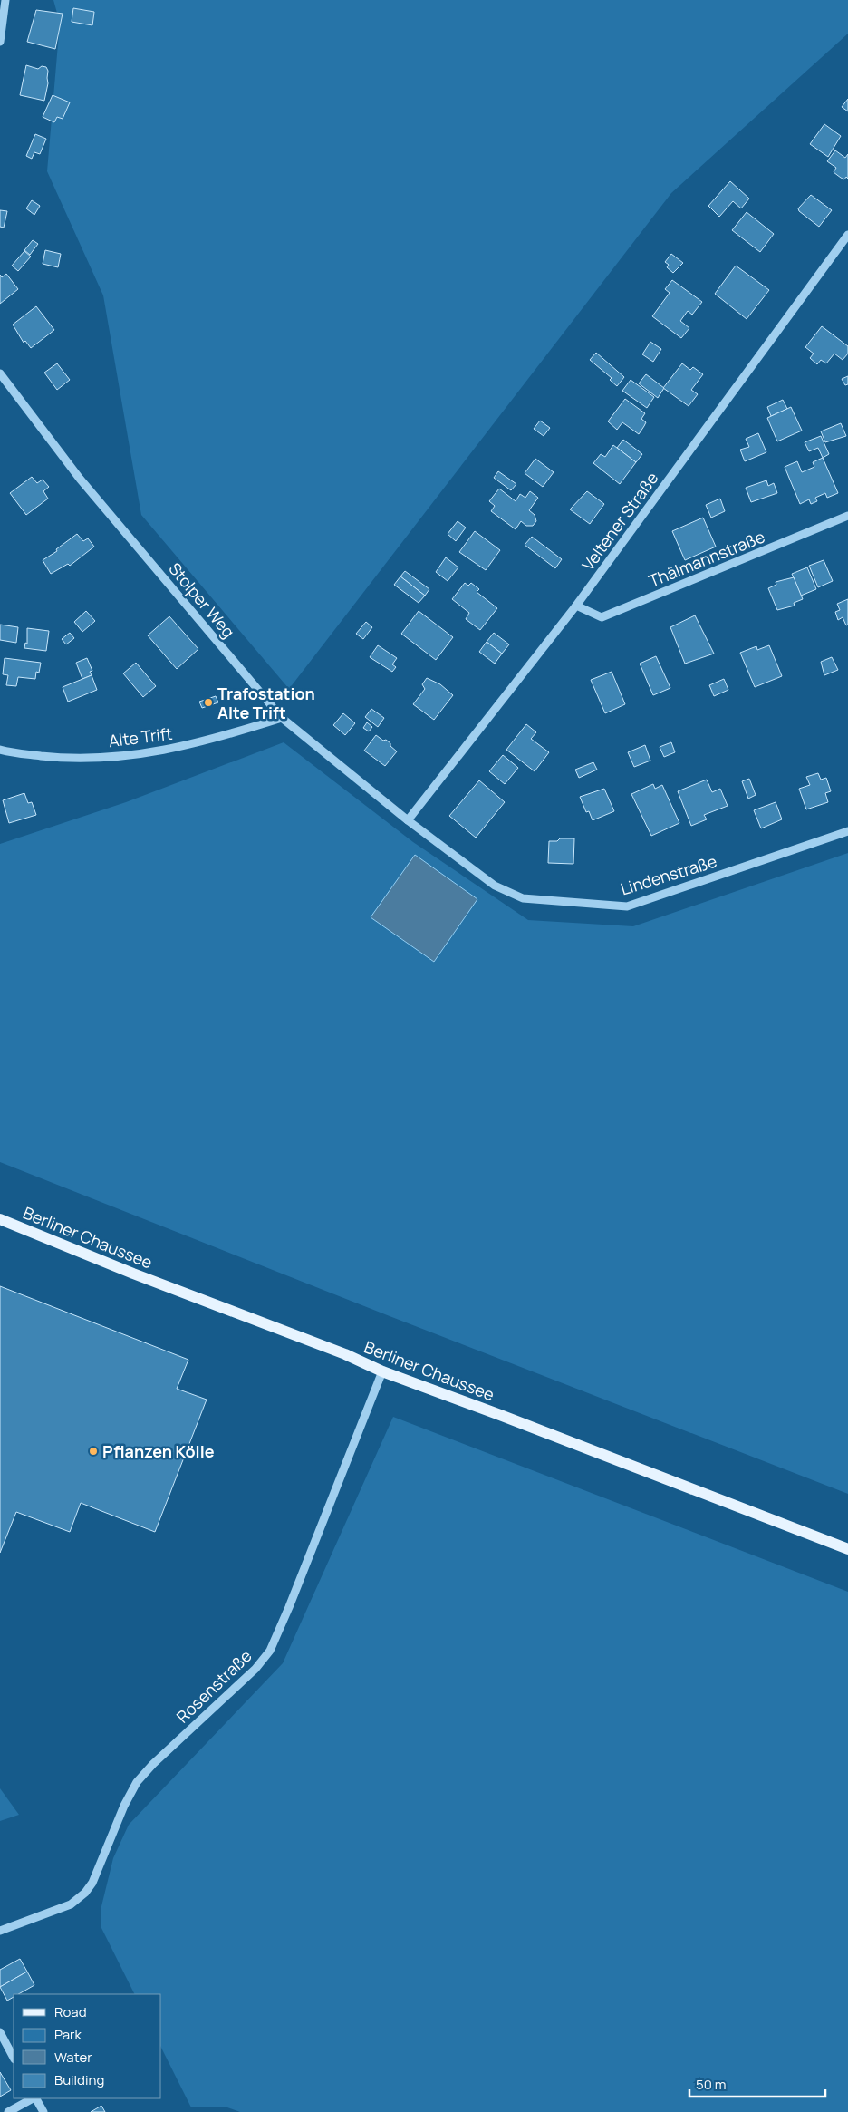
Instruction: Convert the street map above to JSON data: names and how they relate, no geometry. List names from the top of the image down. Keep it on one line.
{"streets":{"main road":["Berliner Chaussee"],"street":["Veltener Straße","Thälmannstraße","Stolper Weg","Alte Trift","Lindenstraße","Rosenstraße"]},"crossings":[["Veltener Straße","Thälmannstraße"],["Veltener Straße","Stolper Weg"],["Veltener Straße","Lindenstraße"],["Stolper Weg","Alte Trift"],["Stolper Weg","Lindenstraße"],["Berliner Chaussee","Rosenstraße"]],"places":["Trafostation Alte Trift","Pflanzen Kölle"],"legend":["Road","Park","Water","Building"],"scale_bar":"50 m"}
